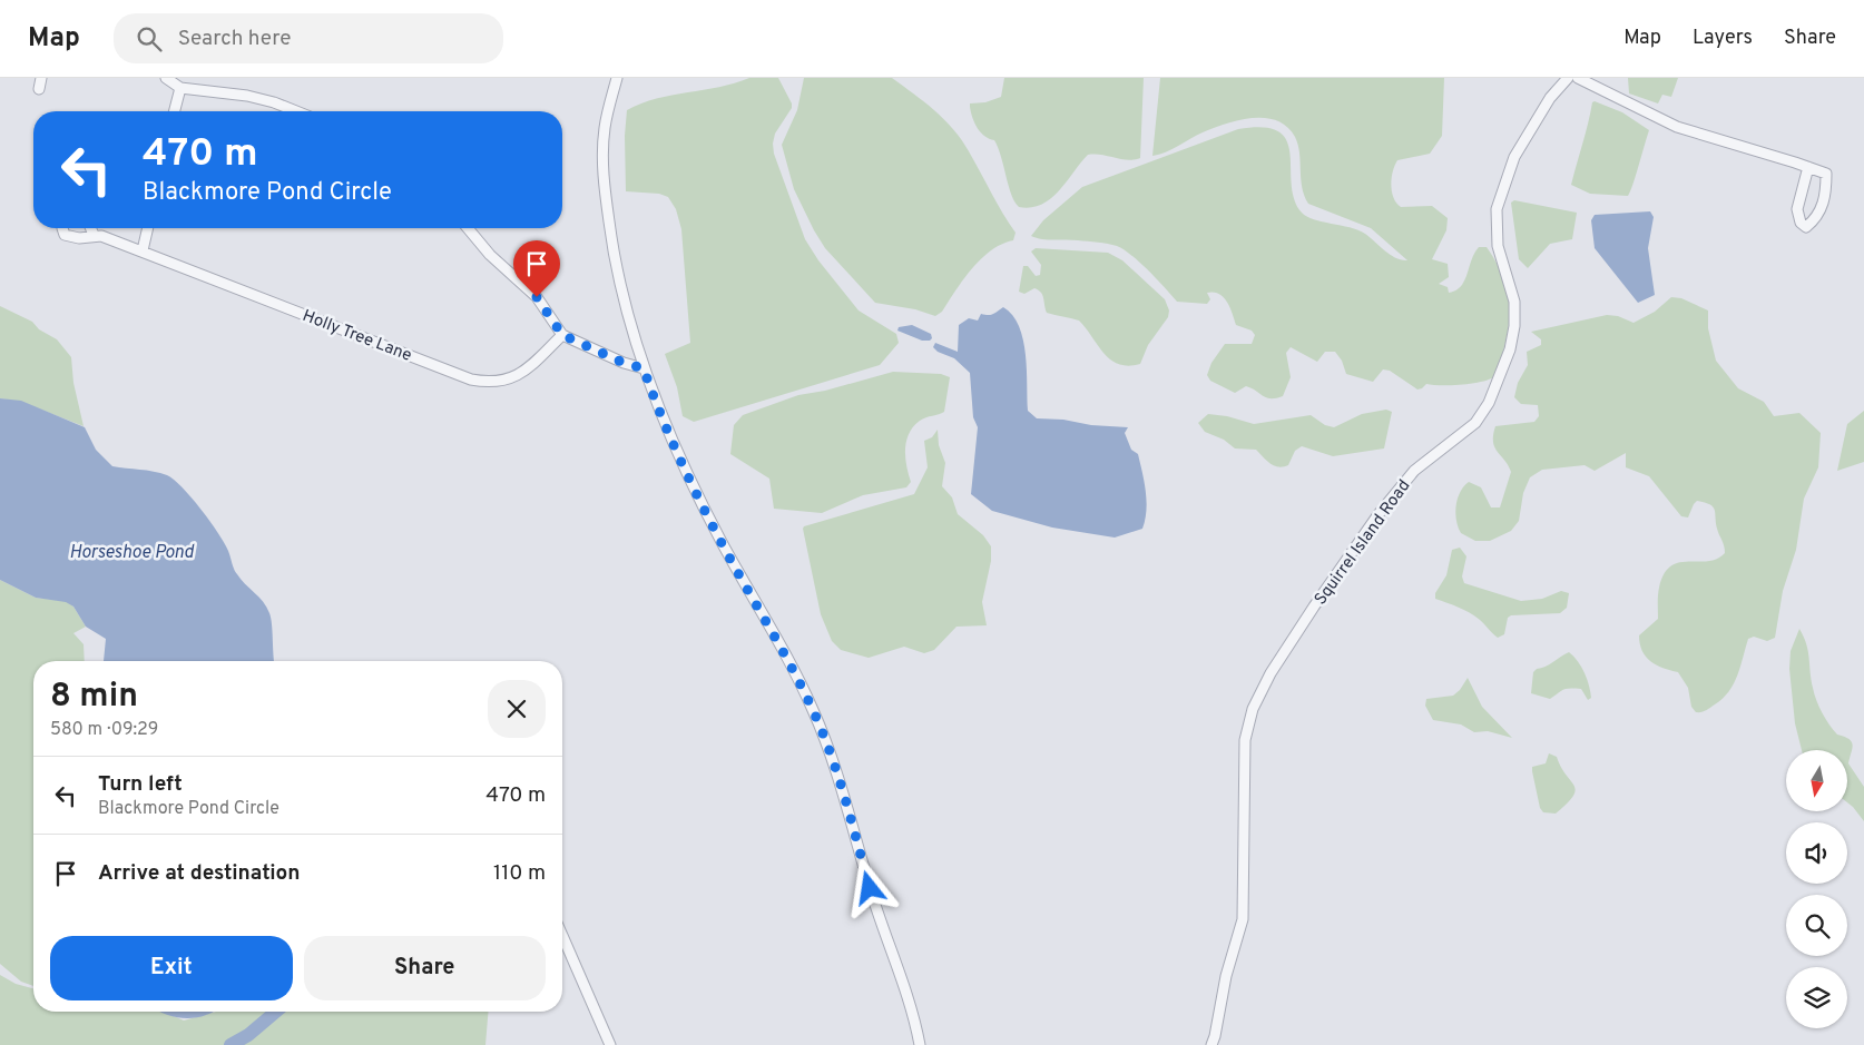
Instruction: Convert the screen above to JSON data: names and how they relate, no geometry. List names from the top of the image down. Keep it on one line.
{"streets":{"street":["Holly Tree Lane","Squirrel Island Road"]},"water":["Horseshoe Pond"],"north":"bottom","page":{"header":"Map","search":"Search here","nav":["Map","Layers","Share"],"turn":["470 m","Blackmore Pond Circle"],"heading":["8 min","580 m · 09:29"],"list":[{"name":"Turn left","note":"Blackmore Pond Circle","value":"470 m"},{"name":"Arrive at destination","value":"110 m"}],"buttons":["Exit","Share"]}}
